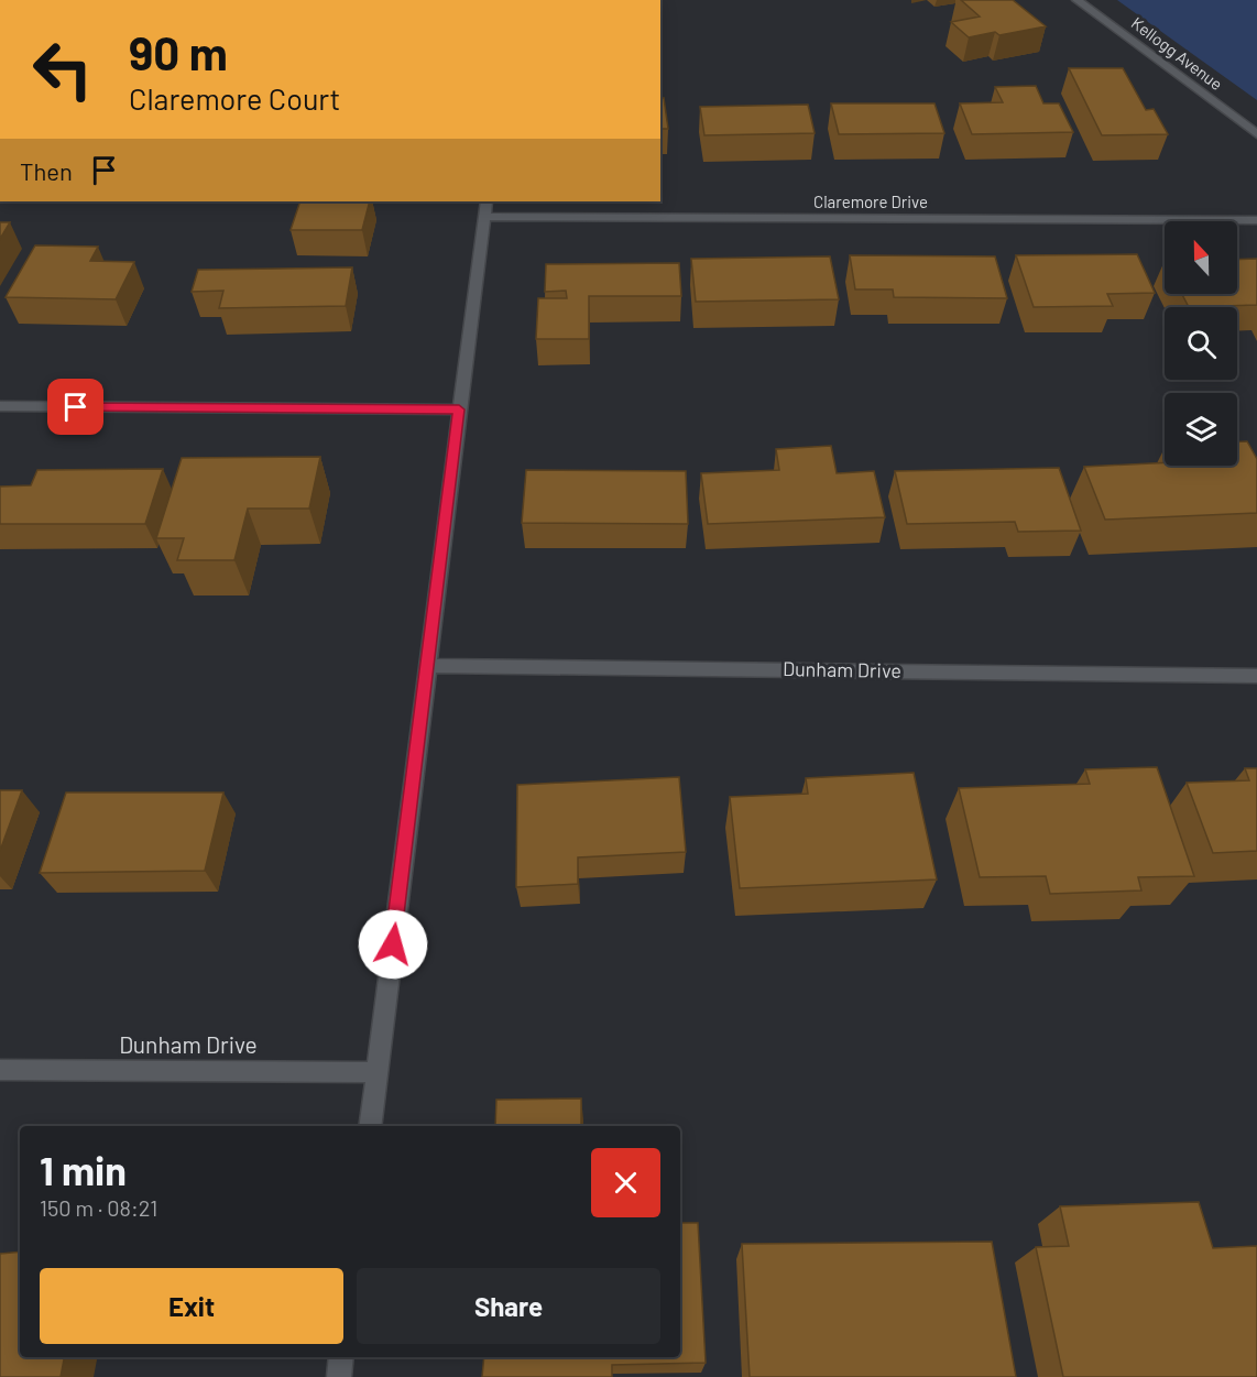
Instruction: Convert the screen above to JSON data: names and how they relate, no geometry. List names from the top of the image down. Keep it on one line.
{"streets":{"street":["Kellogg Avenue","Claremore Drive","Dunham Drive"]},"north":"top","page":{"turn":["90 m","Claremore Court"],"then":"Then","heading":["1 min","150 m · 08:21"],"buttons":["Exit","Share"]}}
